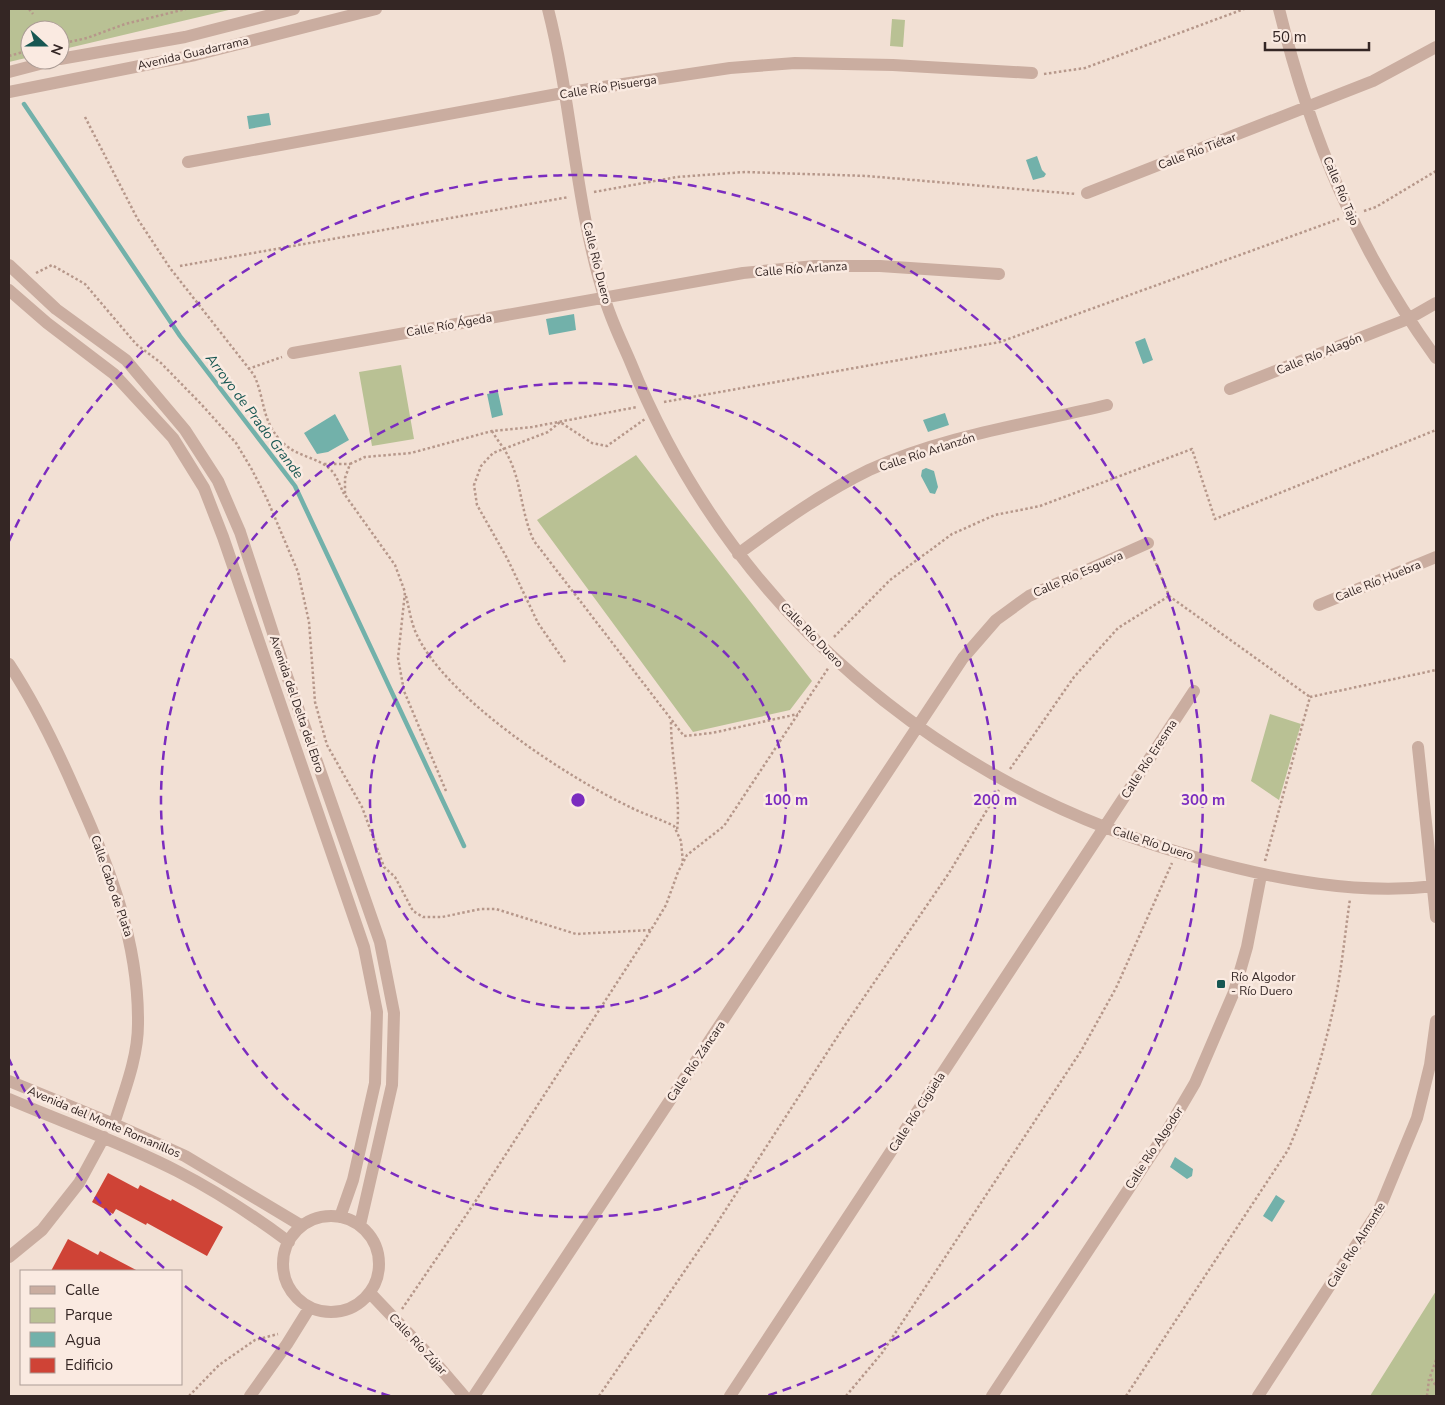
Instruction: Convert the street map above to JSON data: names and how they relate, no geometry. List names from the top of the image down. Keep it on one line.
{"streets":{"street":["Avenida Guadarrama","Calle Río Pisuerga","Calle Río Tiétar","Calle Río Tajo","Calle Río Duero","Calle Río Arlanza","Calle Río Ágeda","Calle Río Alagón","Calle Río Arlanzón","Calle Río Esgueva","Calle Río Huebra","Avenida del Delta del Ebro","Calle Río Eresma","Calle Cabo de Plata","Calle Río Záncara","Calle Río Cigüela","Avenida del Monte Romanillos","Calle Río Algodor","Calle Río Almonte","Calle Río Zújar"]},"crossings":[["Calle Río Pisuerga","Calle Río Duero"],["Calle Río Tiétar","Calle Río Tajo"],["Calle Río Tajo","Calle Río Alagón"],["Calle Río Duero","Calle Río Arlanza"],["Calle Río Duero","Calle Río Ágeda"],["Calle Río Duero","Calle Río Arlanzón"],["Calle Río Duero","Calle Río Esgueva"],["Calle Río Duero","Calle Río Eresma"],["Calle Río Duero","Calle Río Záncara"],["Calle Río Duero","Calle Río Cigüela"],["Calle Río Duero","Calle Río Algodor"],["Calle Río Arlanza","Calle Río Ágeda"],["Calle Río Esgueva","Calle Río Záncara"],["Avenida del Delta del Ebro","Avenida del Monte Romanillos"],["Avenida del Delta del Ebro","Calle Río Zújar"],["Calle Río Eresma","Calle Río Cigüela"],["Calle Cabo de Plata","Avenida del Monte Romanillos"],["Avenida del Monte Romanillos","Calle Río Zújar"]],"water":["Arroyo de Prado Grande"],"places":{"transit":["Río Algodor - Río Duero"]},"legend":["Calle","Parque","Agua","Edificio"],"scale_bar":"50 m","north":"right","rings":["100 m","200 m","300 m"]}
